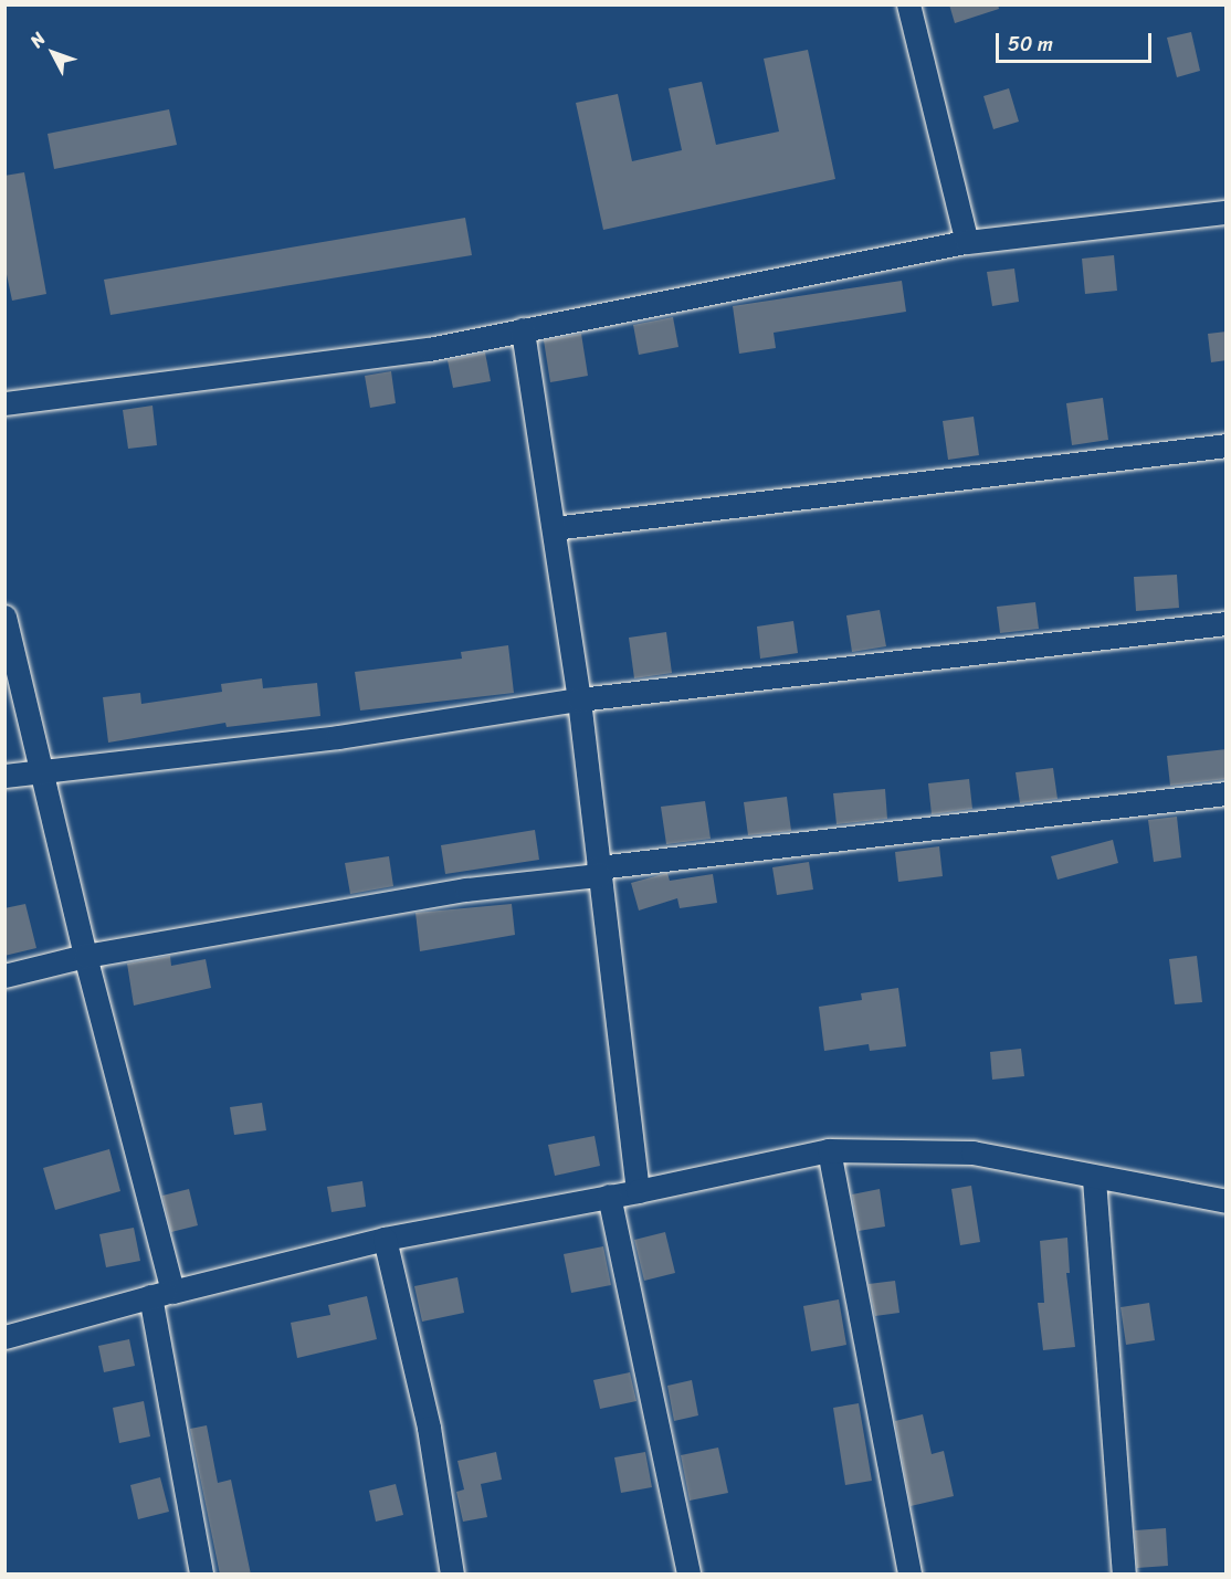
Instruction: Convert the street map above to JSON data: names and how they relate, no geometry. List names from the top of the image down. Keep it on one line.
{"scale_bar":"50 m","north":"top left"}
